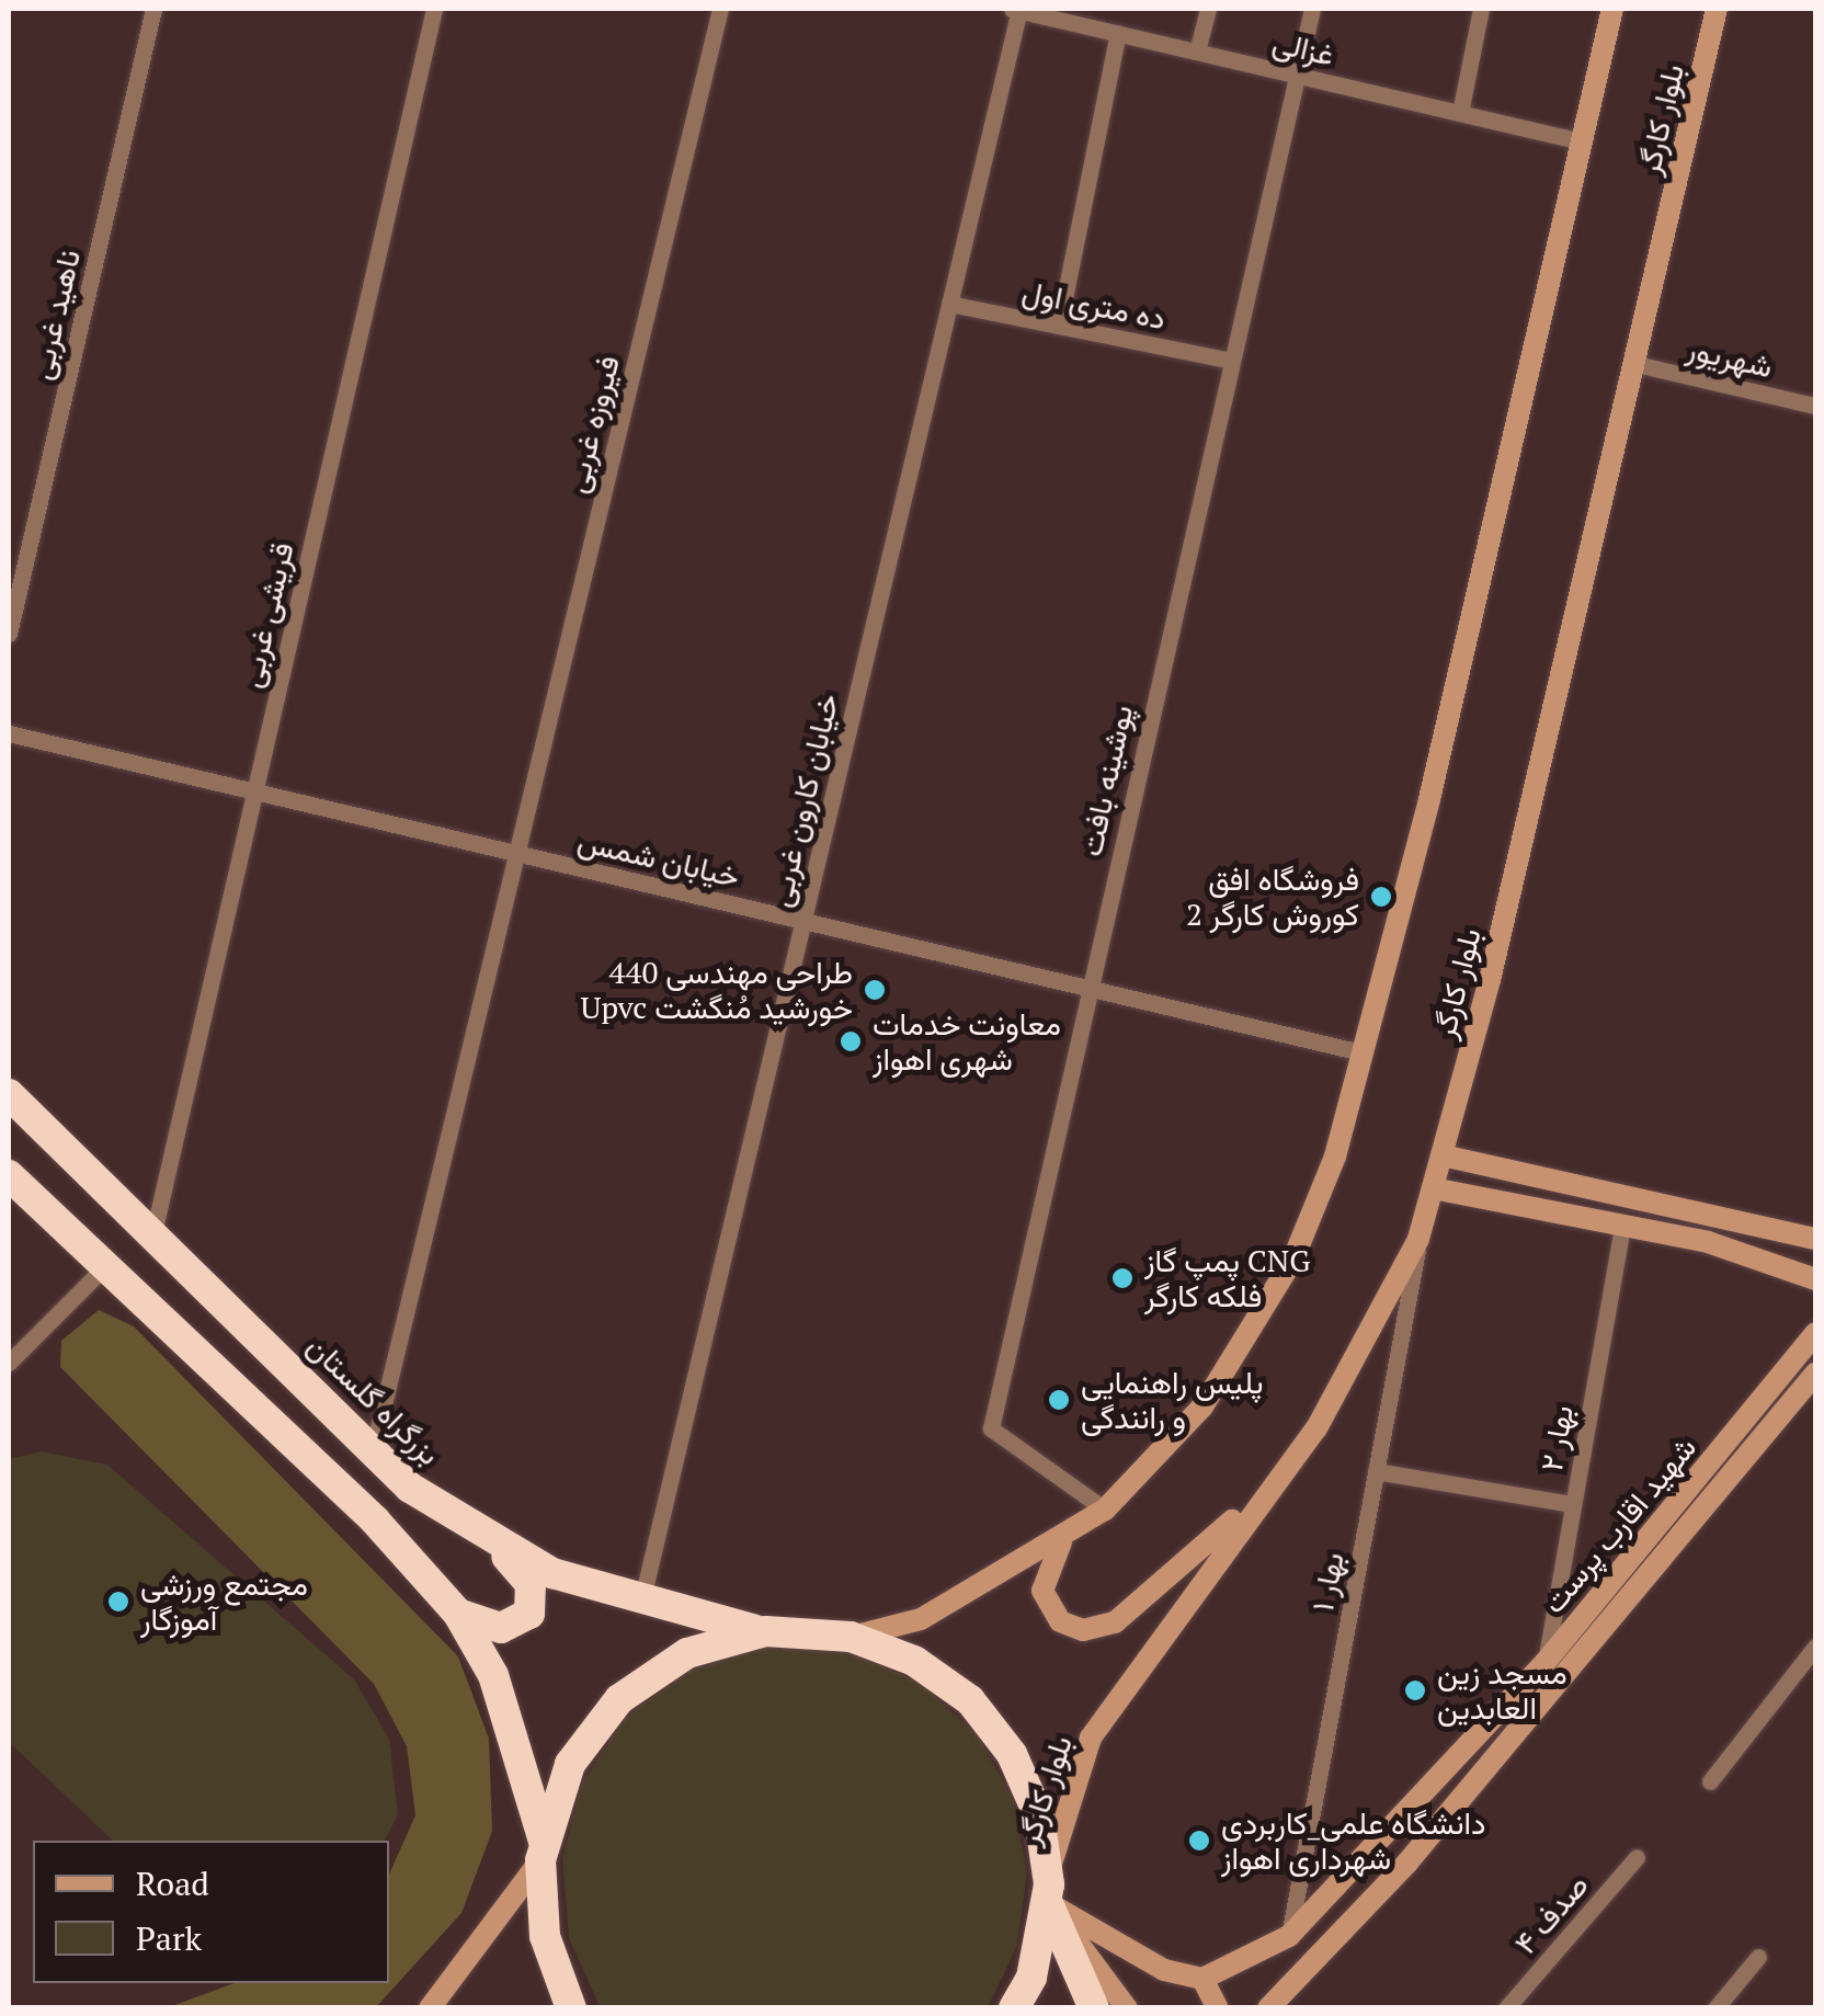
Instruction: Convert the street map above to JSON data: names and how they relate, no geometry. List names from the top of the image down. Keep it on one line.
{"streets":{"highway":["بزرگراه گلستان"],"main road":["بلوار کارگر","شهید اقارب پرست"],"street":["غزالی","ده متری اول","ناهید غربی","شهریور","فیروزه غربی","قریشی غربی","پوشینه بافت","خیابان کارون غربی","خیابان شمس","بهار ۲","بهار ۱","صدف ۴"]},"crossings":[["غزالی","پوشینه بافت"],["غزالی","خیابان کارون غربی"],["بلوار کارگر","شهریور"],["بلوار کارگر","بهار ۱"],["ده متری اول","پوشینه بافت"],["ده متری اول","خیابان کارون غربی"],["فیروزه غربی","خیابان شمس"],["فیروزه غربی","بزرگراه گلستان"],["قریشی غربی","خیابان شمس"],["قریشی غربی","بزرگراه گلستان"],["پوشینه بافت","خیابان شمس"],["خیابان کارون غربی","خیابان شمس"],["خیابان کارون غربی","بزرگراه گلستان"],["بهار ۲","شهید اقارب پرست"],["شهید اقارب پرست","بهار ۱"]],"places":["فروشگاه افق کوروش کارگر 2","طراحی مهندسی 440 Upvc خورشید مُنگشت","معاونت خدمات شهری اهواز","پمپ گاز CNG فلکه کارگر","پلیس راهنمایی و رانندگی","مجتمع ورزشی آموزگار","مسجد زین العابدین","دانشگاه علمی_کاربردی شهرداری اهواز"],"legend":["Road","Park"]}
